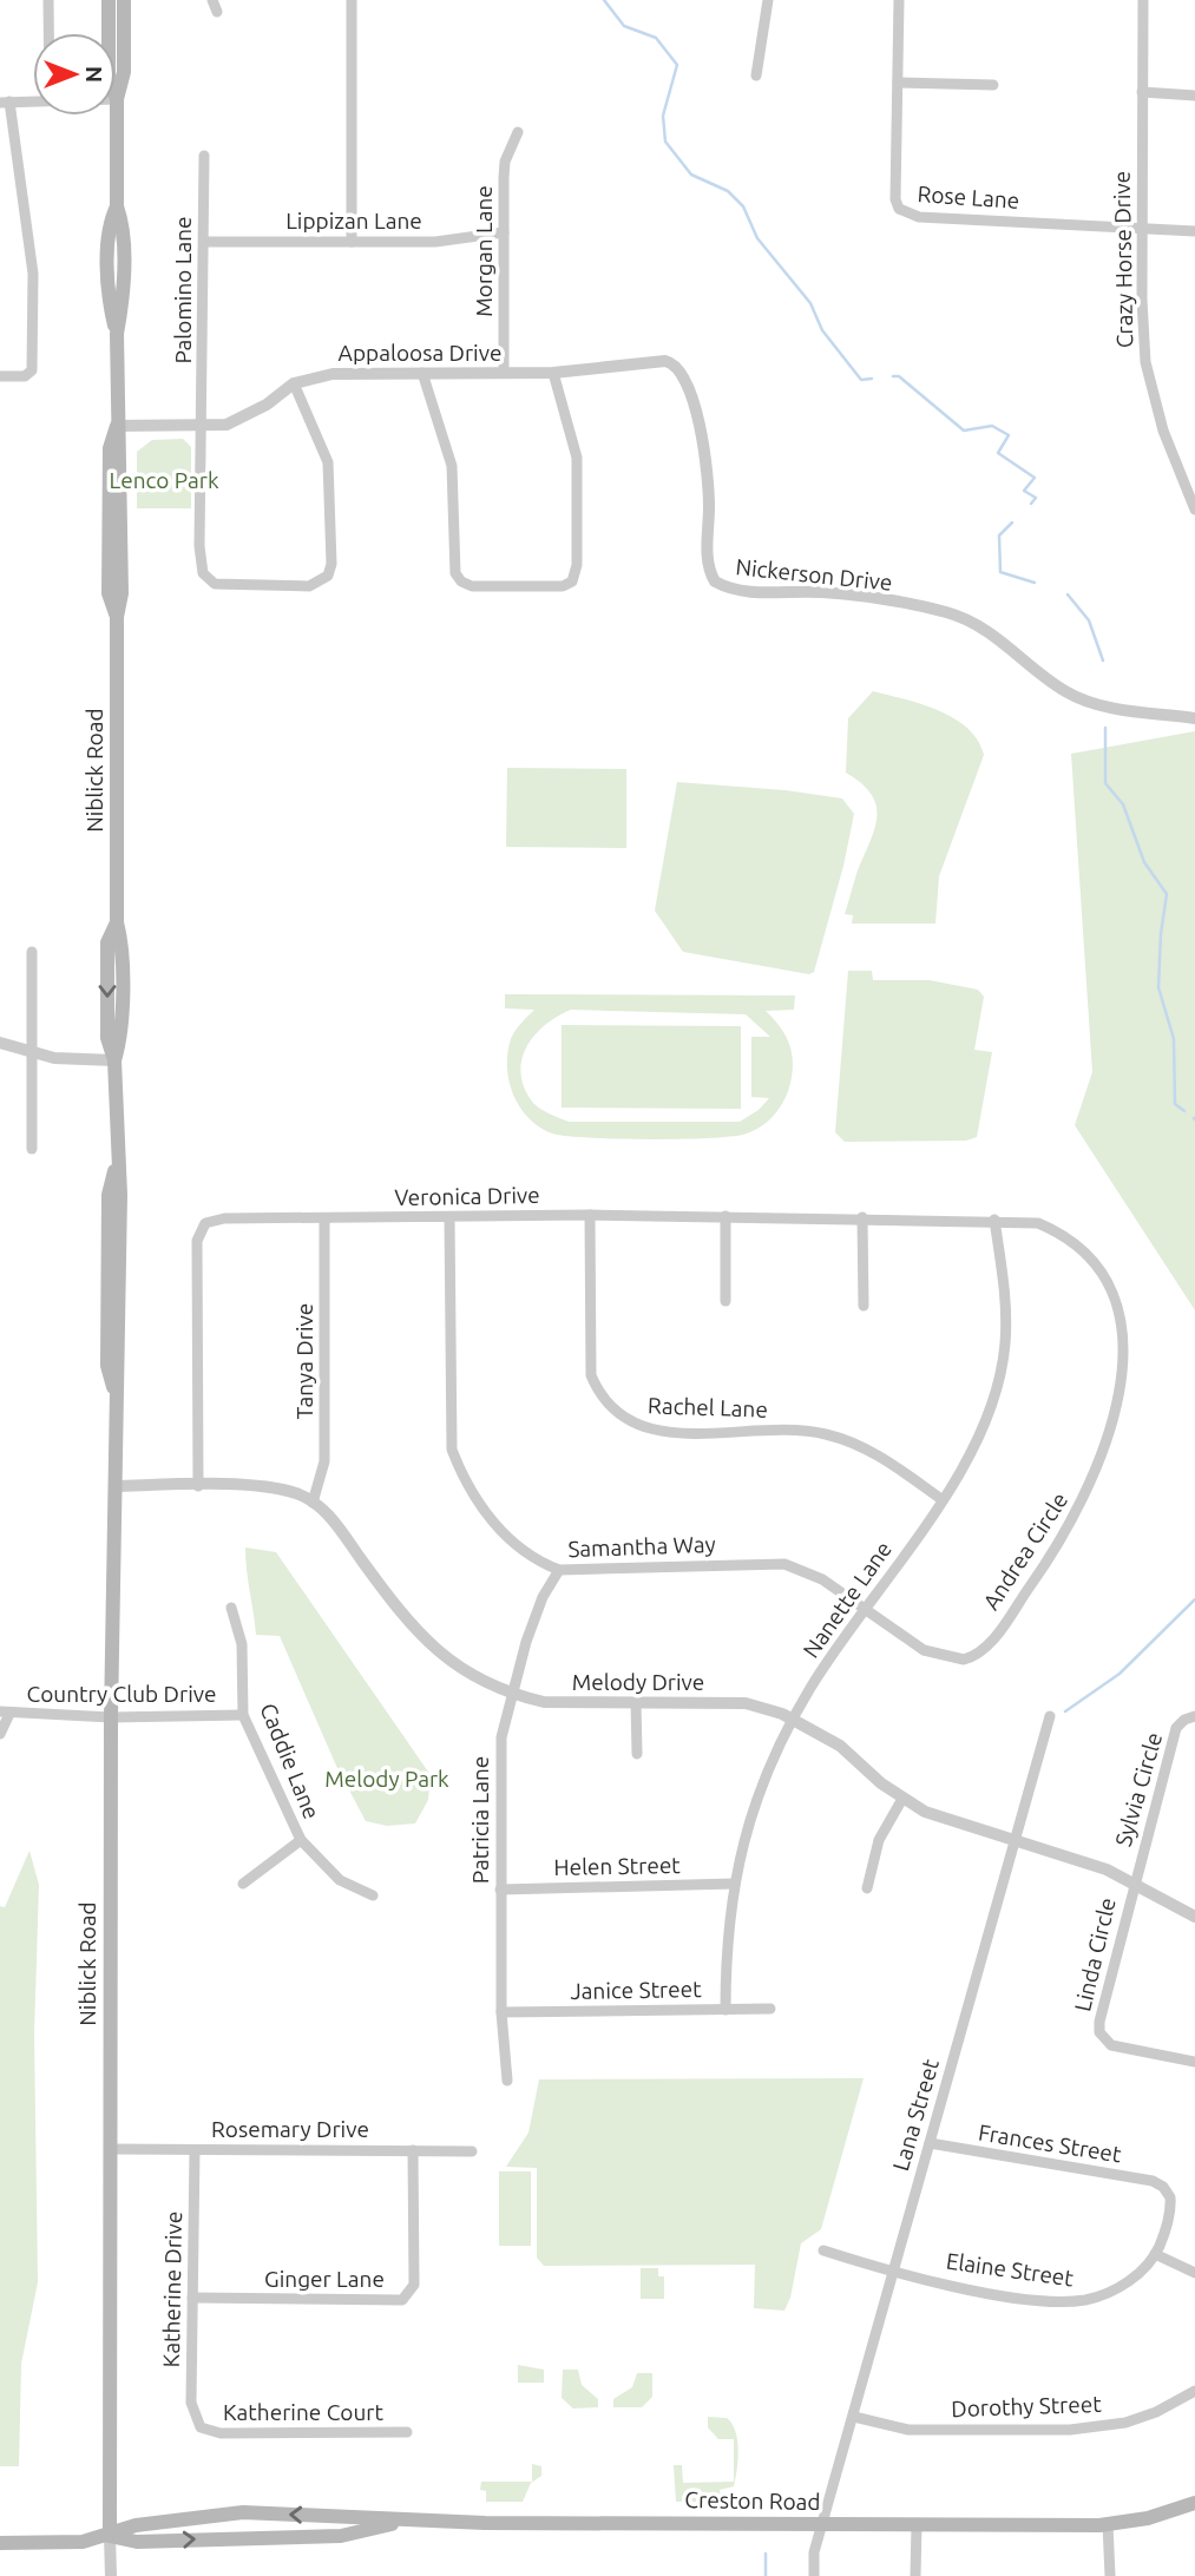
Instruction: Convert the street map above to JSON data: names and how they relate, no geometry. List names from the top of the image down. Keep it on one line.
{"streets":{"main road":["Niblick Road","Creston Road"],"street":["Rose Lane","Lippizan Lane","Morgan Lane","Crazy Horse Drive","Palomino Lane","Appaloosa Drive","Nickerson Drive","Veronica Drive","Tanya Drive","Rachel Lane","Samantha Way","Andrea Circle","Nanette Lane","Melody Drive","Country Club Drive","Caddie Lane","Sylvia Circle","Patricia Lane","Helen Street","Linda Circle","Janice Street","Lana Street","Rosemary Drive","Frances Street","Elaine Street","Ginger Lane","Katherine Drive","Dorothy Street","Katherine Court"]},"crossings":[["Rose Lane","Crazy Horse Drive"],["Lippizan Lane","Morgan Lane"],["Lippizan Lane","Palomino Lane"],["Morgan Lane","Appaloosa Drive"],["Palomino Lane","Appaloosa Drive"],["Appaloosa Drive","Nickerson Drive"],["Appaloosa Drive","Niblick Road"],["Niblick Road","Melody Drive"],["Niblick Road","Country Club Drive"],["Niblick Road","Rosemary Drive"],["Niblick Road","Creston Road"],["Veronica Drive","Tanya Drive"],["Veronica Drive","Rachel Lane"],["Veronica Drive","Samantha Way"],["Veronica Drive","Andrea Circle"],["Veronica Drive","Nanette Lane"],["Veronica Drive","Melody Drive"],["Tanya Drive","Melody Drive"],["Rachel Lane","Nanette Lane"],["Samantha Way","Andrea Circle"],["Samantha Way","Nanette Lane"],["Samantha Way","Patricia Lane"],["Andrea Circle","Nanette Lane"],["Nanette Lane","Melody Drive"],["Nanette Lane","Helen Street"],["Nanette Lane","Janice Street"],["Melody Drive","Sylvia Circle"],["Melody Drive","Patricia Lane"],["Melody Drive","Linda Circle"],["Melody Drive","Lana Street"],["Country Club Drive","Caddie Lane"],["Sylvia Circle","Linda Circle"],["Patricia Lane","Helen Street"],["Patricia Lane","Janice Street"],["Lana Street","Frances Street"],["Lana Street","Elaine Street"],["Lana Street","Dorothy Street"],["Lana Street","Creston Road"],["Rosemary Drive","Ginger Lane"],["Rosemary Drive","Katherine Drive"],["Frances Street","Elaine Street"],["Ginger Lane","Katherine Drive"],["Katherine Drive","Katherine Court"]],"parks":["Lenco Park","Melody Park"],"north":"right"}
